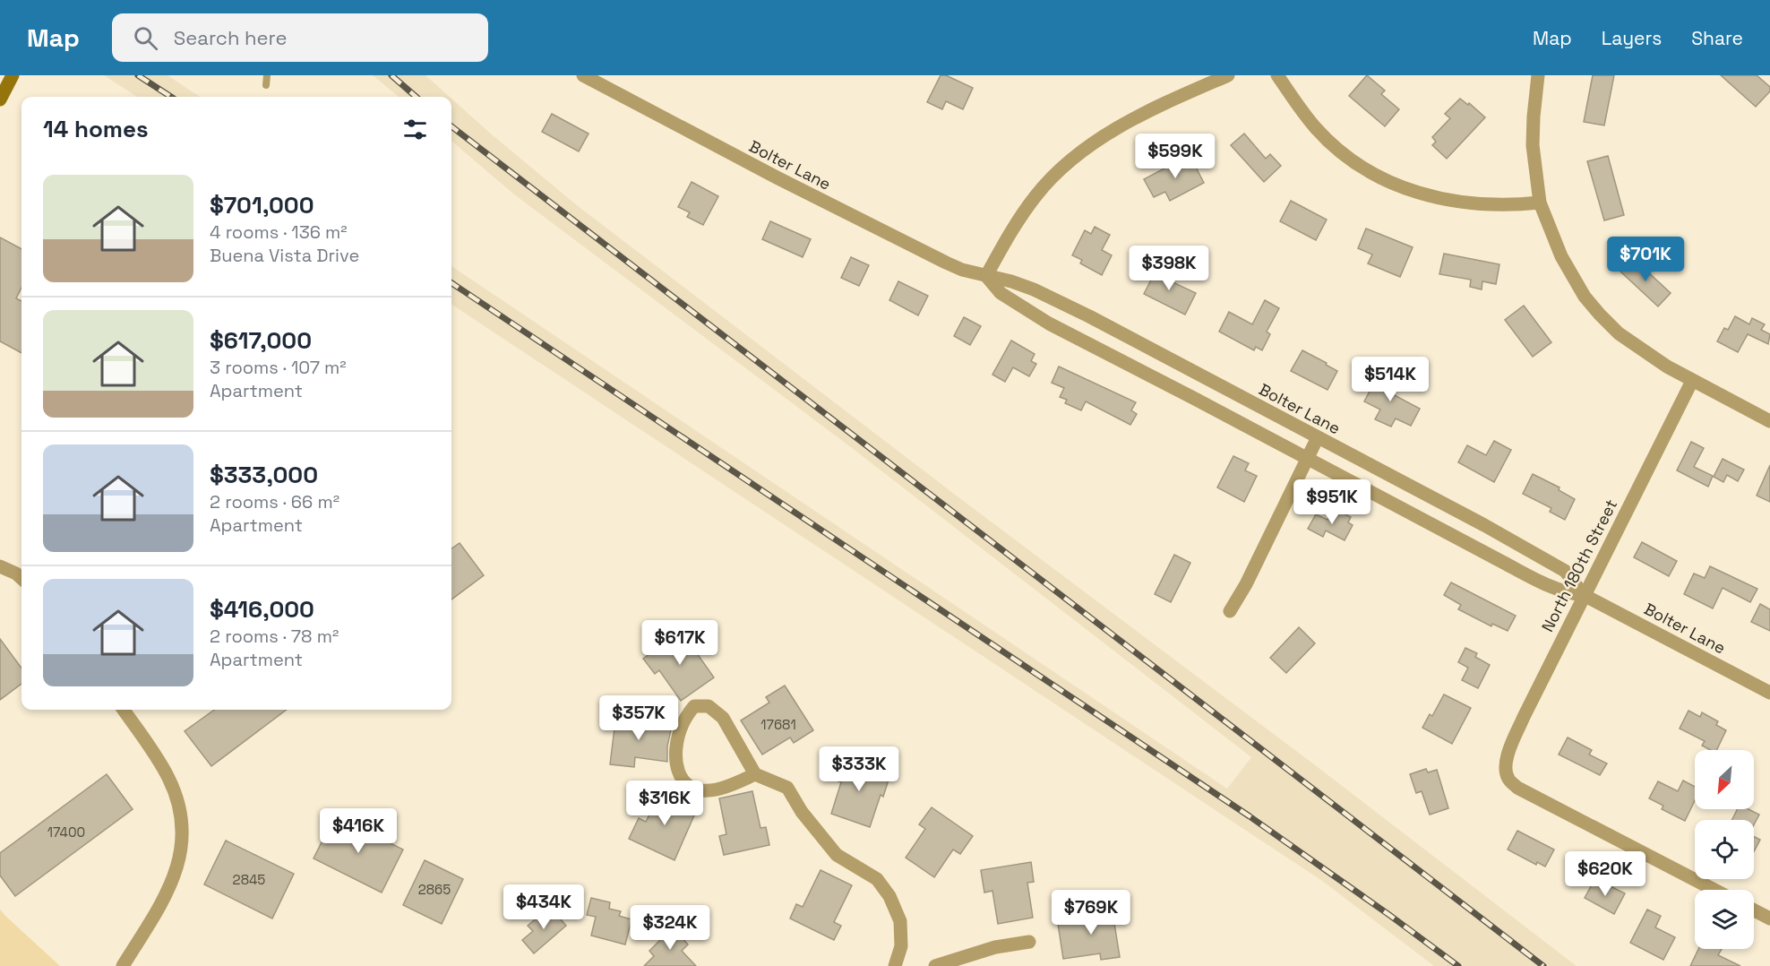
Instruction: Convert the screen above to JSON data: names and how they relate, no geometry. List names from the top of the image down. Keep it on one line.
{"streets":{"street":["Bolter Lane","North 180th Street"]},"crossings":[["Bolter Lane","North 180th Street"]],"house_numbers":["17681","17400","2845","2865"],"north":"bottom left","page":{"header":"Map","search":"Search here","nav":["Map","Layers","Share"],"heading":"14 homes","price":["$599K","$701K","$398K","$514K","$951K","$617K","$357K","$333K","$316K","$416K","$620K","$434K","$769K","$324K"],"list":[{"name":"$701,000","note":"4 rooms · 136 m² · Buena Vista Drive"},{"name":"$617,000","note":"3 rooms · 107 m² · Apartment"},{"name":"$333,000","note":"2 rooms · 66 m² · Apartment"},{"name":"$416,000","note":"2 rooms · 78 m² · Apartment"}]}}
